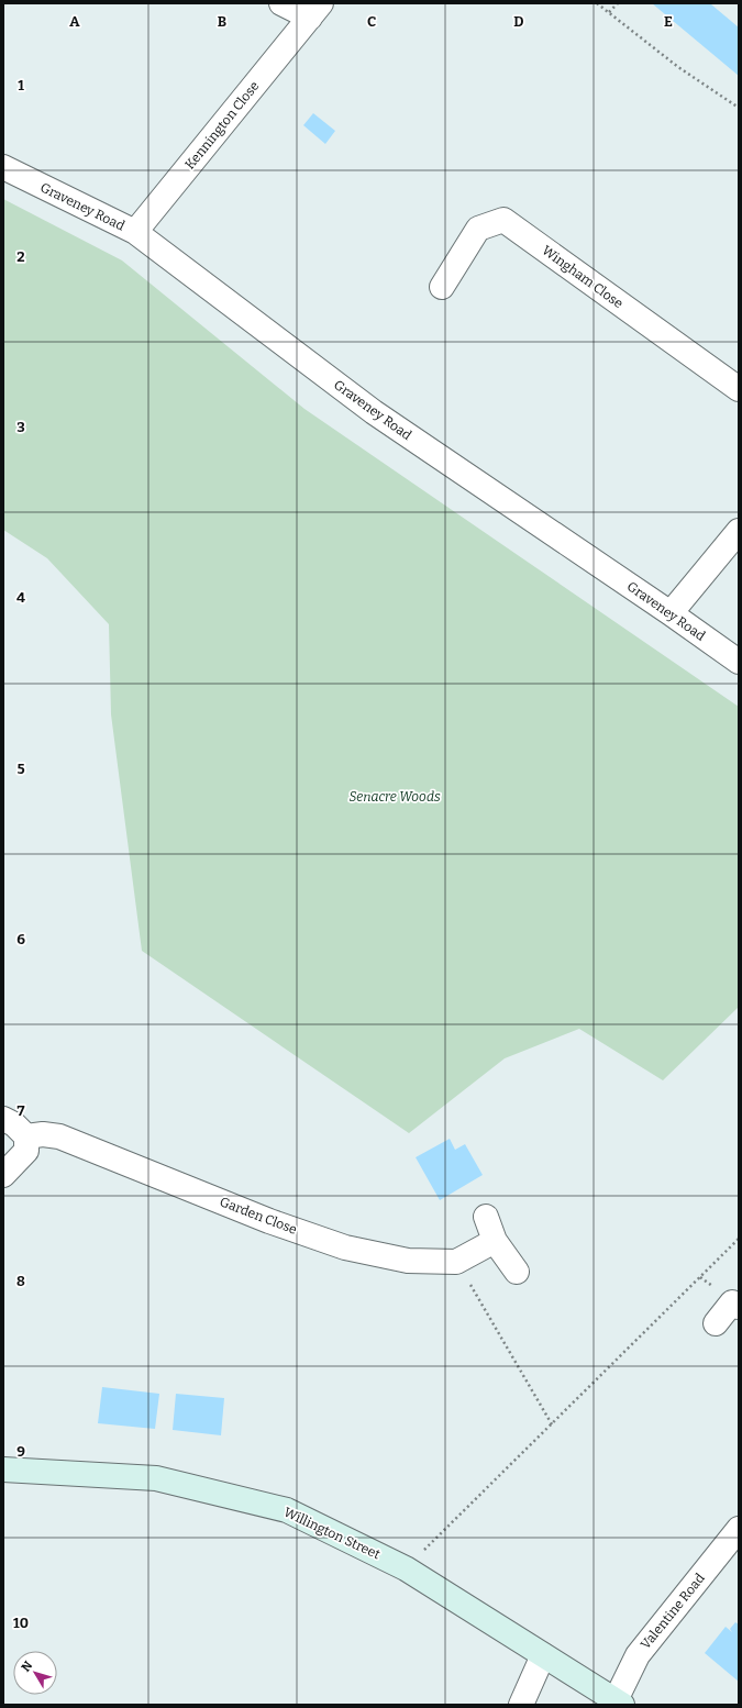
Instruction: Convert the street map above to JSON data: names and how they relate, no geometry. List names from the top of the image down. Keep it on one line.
{"streets":{"street":["Kennington Close","Graveney Road","Wingham Close","Garden Close","Willington Street","Valentine Road"]},"crossings":[["Kennington Close","Graveney Road"],["Willington Street","Valentine Road"]],"parks":["Senacre Woods"],"north":"top left","grid":{"columns":["A","B","C","D","E"],"rows":["1","2","3","4","5","6","7","8","9","10"]}}
